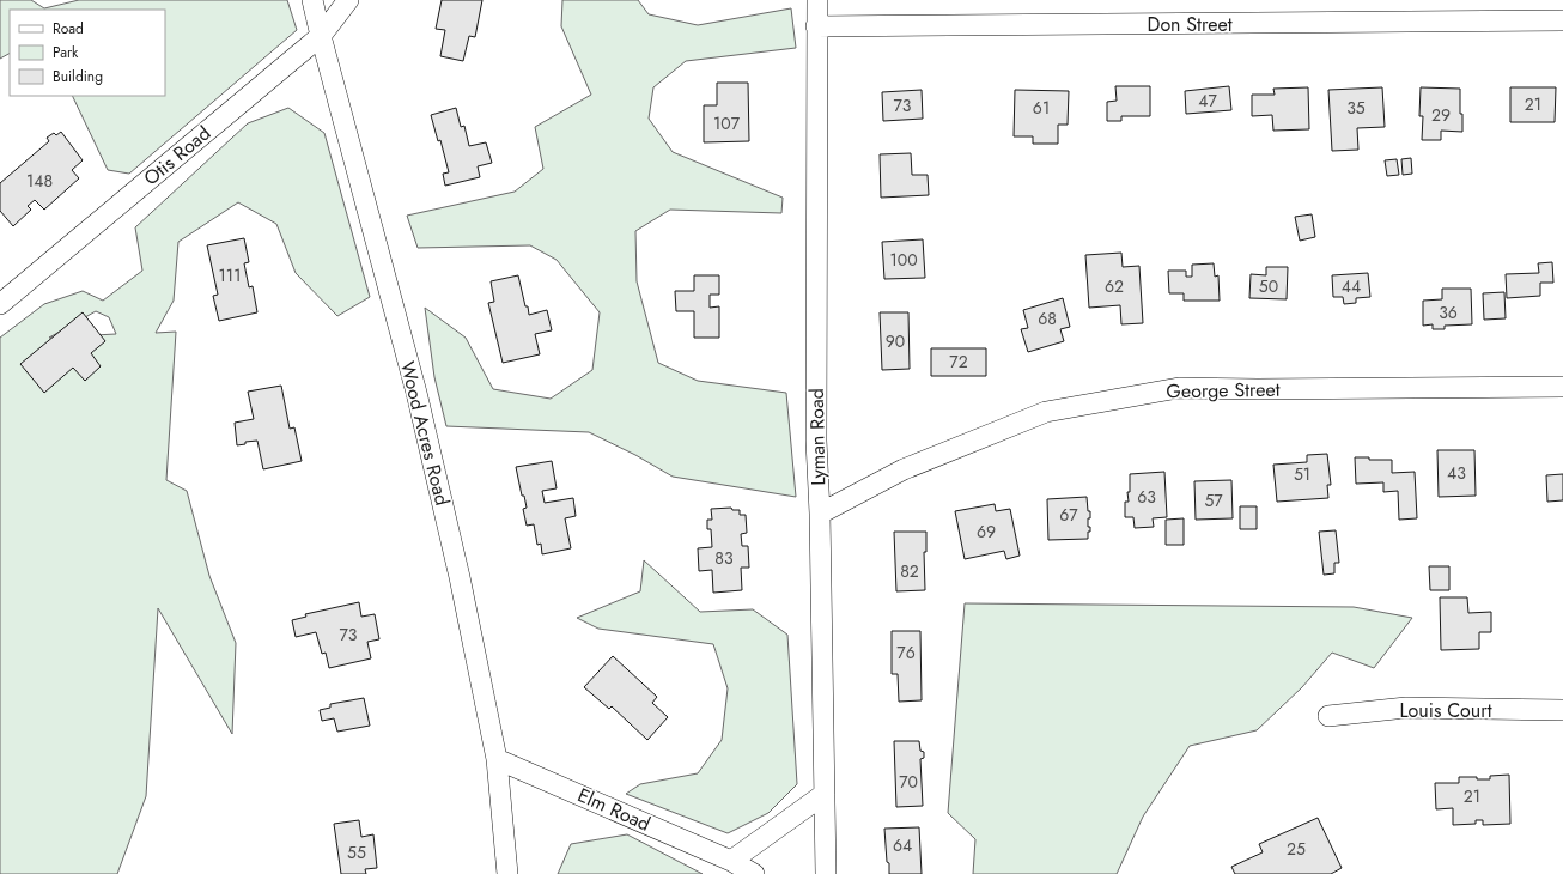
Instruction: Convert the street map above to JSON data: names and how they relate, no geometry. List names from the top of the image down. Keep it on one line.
{"streets":{"street":["Don Street","Otis Road","George Street","Wood Acres Road","Lyman Road","Louis Court","Elm Road"]},"crossings":[["Don Street","Lyman Road"],["Otis Road","Wood Acres Road"],["George Street","Lyman Road"],["Wood Acres Road","Elm Road"]],"house_numbers":["47","21","73","61","35","29","107","148","100","111","62","50","44","36","68","90","72","43","51","63","57","67","69","83","82","73","76","70","21","64","25","55"],"legend":["Road","Park","Building"]}
